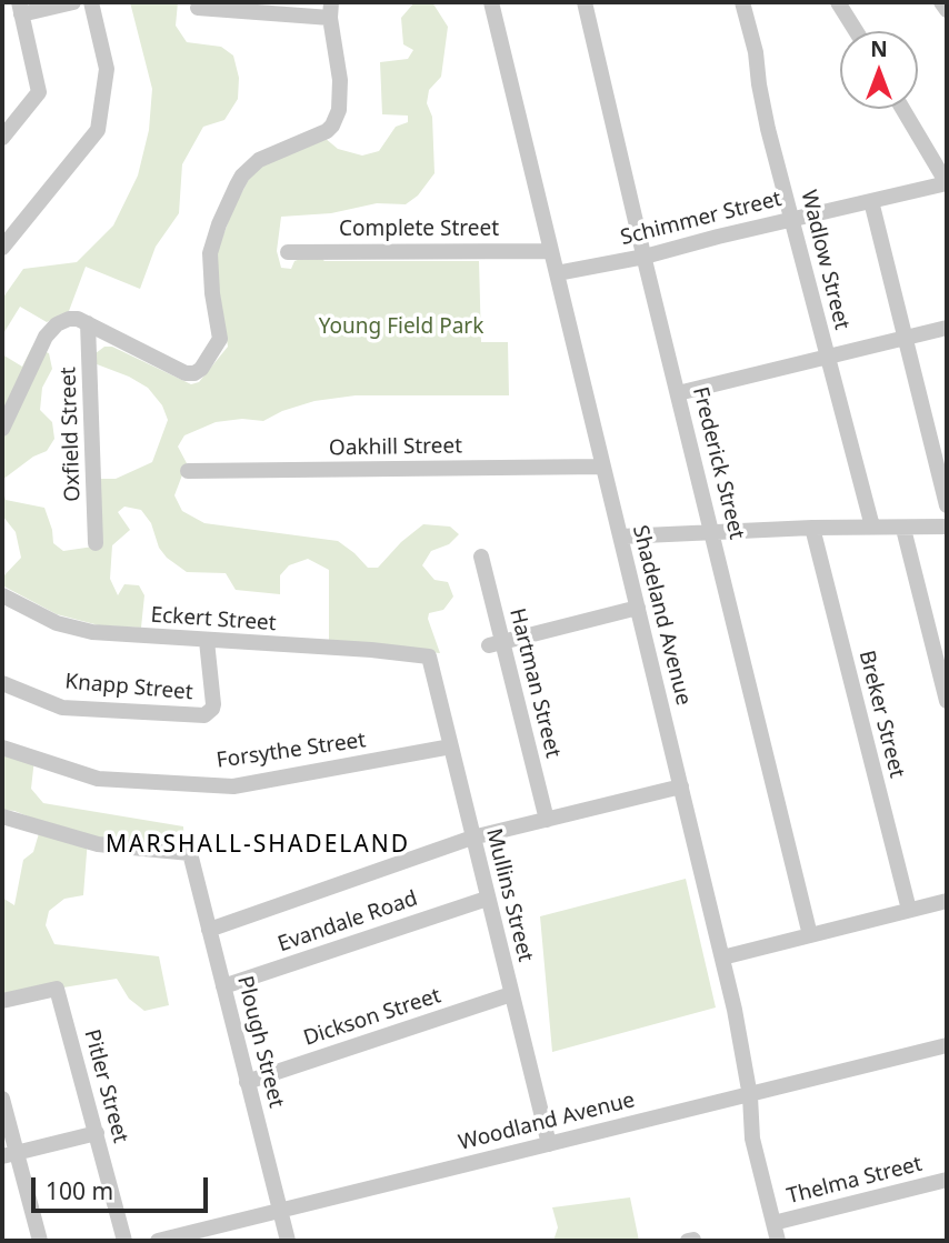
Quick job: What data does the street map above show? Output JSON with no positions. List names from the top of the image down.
{
  "streets": {
    "street": [
      "Schimmer Street",
      "Complete Street",
      "Wadlow Street",
      "Oxfield Street",
      "Oakhill Street",
      "Frederick Street",
      "Shadeland Avenue",
      "Eckert Street",
      "Hartman Street",
      "Knapp Street",
      "Breker Street",
      "Forsythe Street",
      "Mullins Street",
      "Evandale Road",
      "Dickson Street",
      "Plough Street",
      "Pitler Street",
      "Woodland Avenue",
      "Thelma Street"
    ]
  },
  "crossings": [
    ["Schimmer Street", "Wadlow Street"],
    ["Schimmer Street", "Frederick Street"],
    ["Schimmer Street", "Shadeland Avenue"],
    ["Complete Street", "Shadeland Avenue"],
    ["Oakhill Street", "Shadeland Avenue"],
    ["Shadeland Avenue", "Woodland Avenue"],
    ["Shadeland Avenue", "Thelma Street"],
    ["Eckert Street", "Knapp Street"],
    ["Eckert Street", "Mullins Street"],
    ["Forsythe Street", "Mullins Street"],
    ["Mullins Street", "Evandale Road"],
    ["Mullins Street", "Dickson Street"],
    ["Mullins Street", "Woodland Avenue"],
    ["Evandale Road", "Plough Street"],
    ["Dickson Street", "Plough Street"],
    ["Plough Street", "Woodland Avenue"]
  ],
  "districts": ["MARSHALL-SHADELAND"],
  "parks": ["Young Field Park"],
  "scale_bar": "100 m",
  "north": "top"
}
